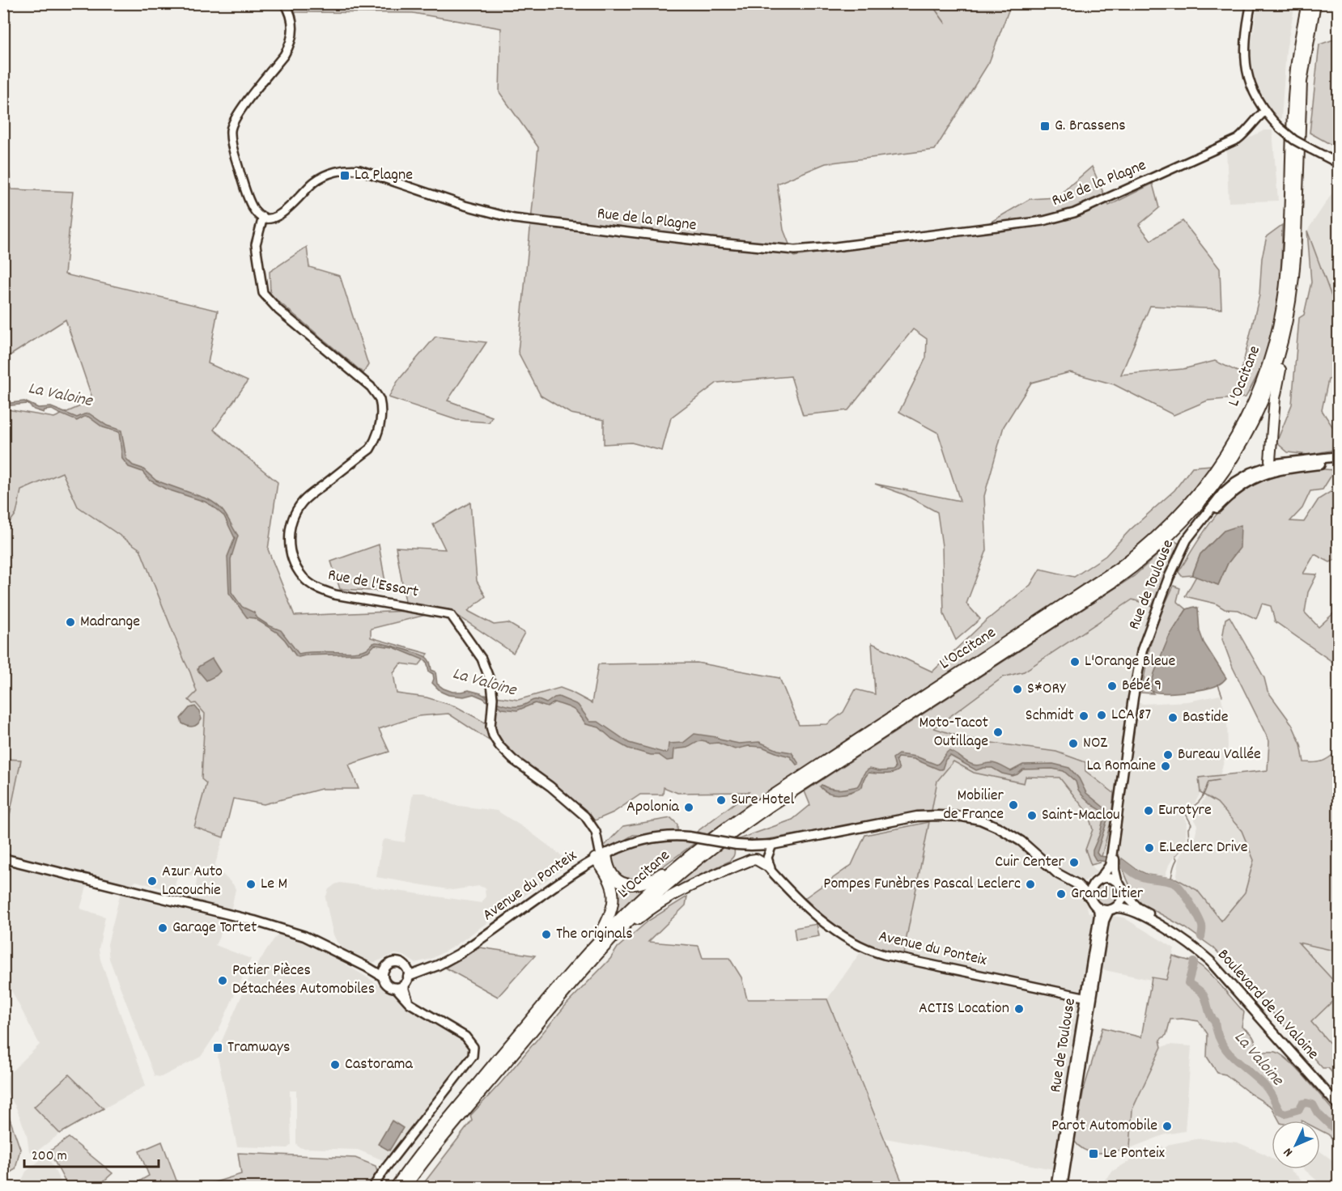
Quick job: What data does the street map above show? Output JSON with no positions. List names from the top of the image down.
{
  "streets": {
    "highway": ["L'Occitane"],
    "main road": ["Rue de Toulouse", "Avenue du Ponteix", "Boulevard de la Valoine"],
    "street": ["Rue de la Plagne", "Rue de l'Essart"]
  },
  "crossings": [
    ["Rue de la Plagne", "Rue de l'Essart"],
    ["Rue de l'Essart", "Avenue du Ponteix"],
    ["Rue de Toulouse", "Avenue du Ponteix"],
    ["Rue de Toulouse", "Boulevard de la Valoine"]
  ],
  "water": ["La Valoine"],
  "places": {
    "transit": [
      "G. Brassens",
      "La Plagne",
      "Tramways",
      "Le Ponteix"
    ],
    "other": [
      "Madrange",
      "L'Orange Bleue",
      "Bébé 9",
      "S*ORY",
      "LCA 87",
      "Schmidt",
      "Bastide",
      "Moto-Tacot Outillage",
      "NOZ",
      "Bureau Vallée",
      "La Romaine",
      "Sure Hotel",
      "Mobilier de France",
      "Apolonia",
      "Eurotyre",
      "Saint-Maclou",
      "E.Leclerc Drive",
      "Cuir Center",
      "Azur Auto Lacouchie",
      "Le M",
      "Pompes Funèbres Pascal Leclerc",
      "Grand Litier",
      "Garage Tortet",
      "The originals",
      "Patier Pièces Détachées Automobiles",
      "ACTIS Location",
      "Castorama",
      "Parot Automobile"
    ]
  },
  "scale_bar": "200 m",
  "north": "bottom left"
}
